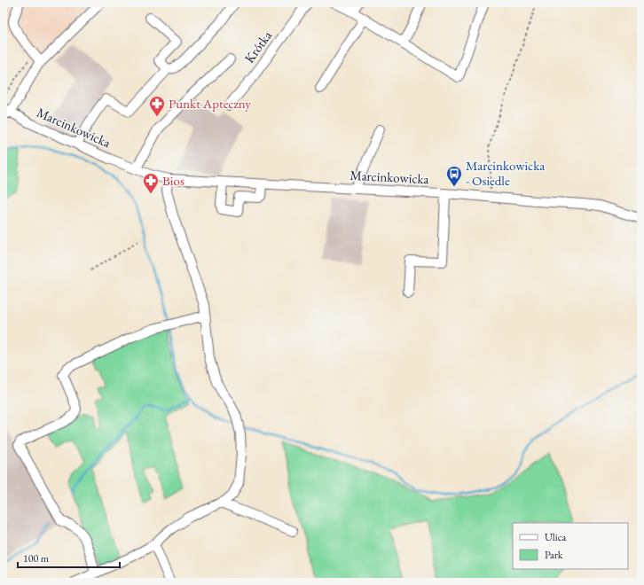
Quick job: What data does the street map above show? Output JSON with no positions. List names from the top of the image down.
{
  "streets": {
    "street": ["Krótka", "Marcinkowicka"]
  },
  "places": {
    "pharmacy": ["Punkt Apteczny", "Bios"],
    "bus stop": ["Marcinkowicka - Osiedle"]
  },
  "legend": ["Ulica", "Park"],
  "scale_bar": "100 m"
}
